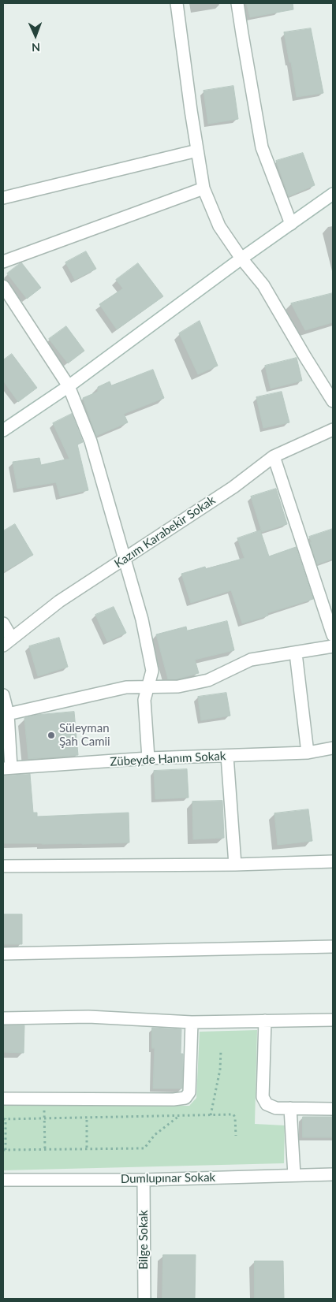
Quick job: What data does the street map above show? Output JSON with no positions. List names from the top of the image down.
{
  "streets": {
    "street": [
      "Kazım Karabekir Sokak",
      "Zübeyde Hanım Sokak",
      "Dumlupınar Sokak",
      "Bilge Sokak"
    ]
  },
  "crossings": [
    ["Dumlupınar Sokak", "Bilge Sokak"]
  ],
  "places": ["Süleyman Şah Camii"],
  "north": "bottom"
}
